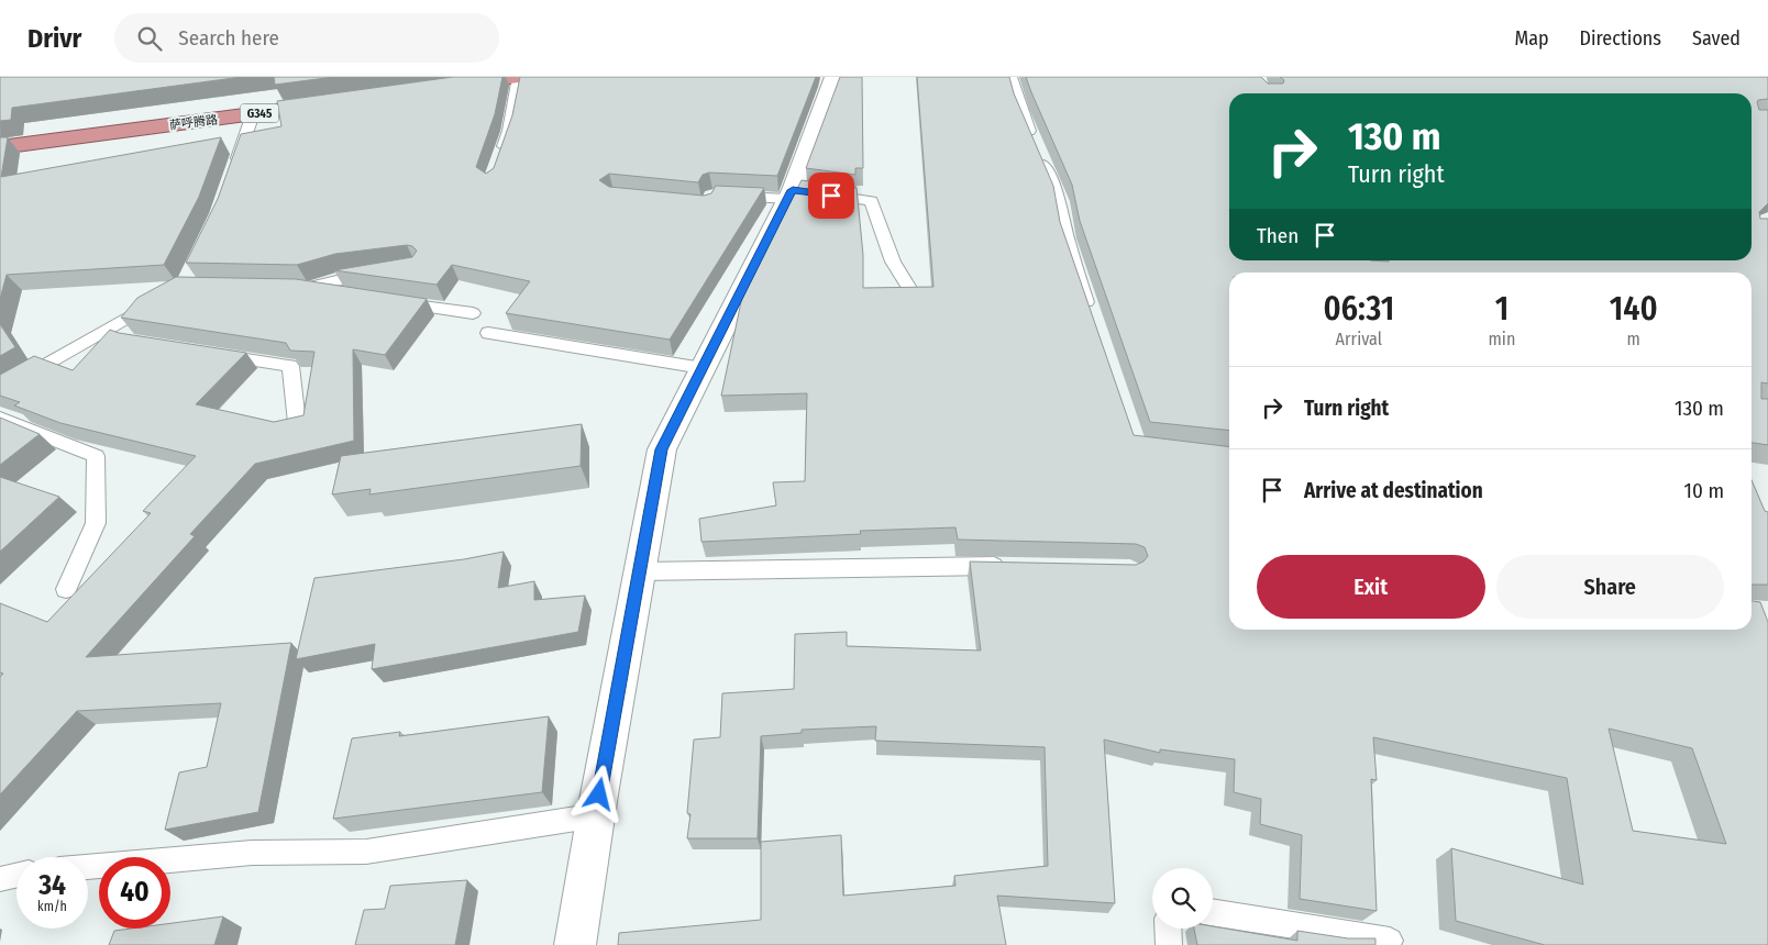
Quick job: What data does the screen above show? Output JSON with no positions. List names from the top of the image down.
{
  "streets": {
    "highway": ["G345", "萨呼腾路"]
  },
  "page": {
    "header": "Drivr",
    "search": "Search here",
    "nav": ["Map", "Directions", "Saved"],
    "turn": ["130 m", "Turn right"],
    "then": "Then",
    "eta": [
      "06:31",
      "Arrival",
      "1",
      "min",
      "140",
      "m"
    ],
    "list": [
      {
        "name": "Turn right",
        "value": "130 m"
      },
      {
        "name": "Arrive at destination",
        "value": "10 m"
      }
    ],
    "buttons": ["Exit", "Share"],
    "speed": "34 km/h",
    "limit": "40"
  }
}
